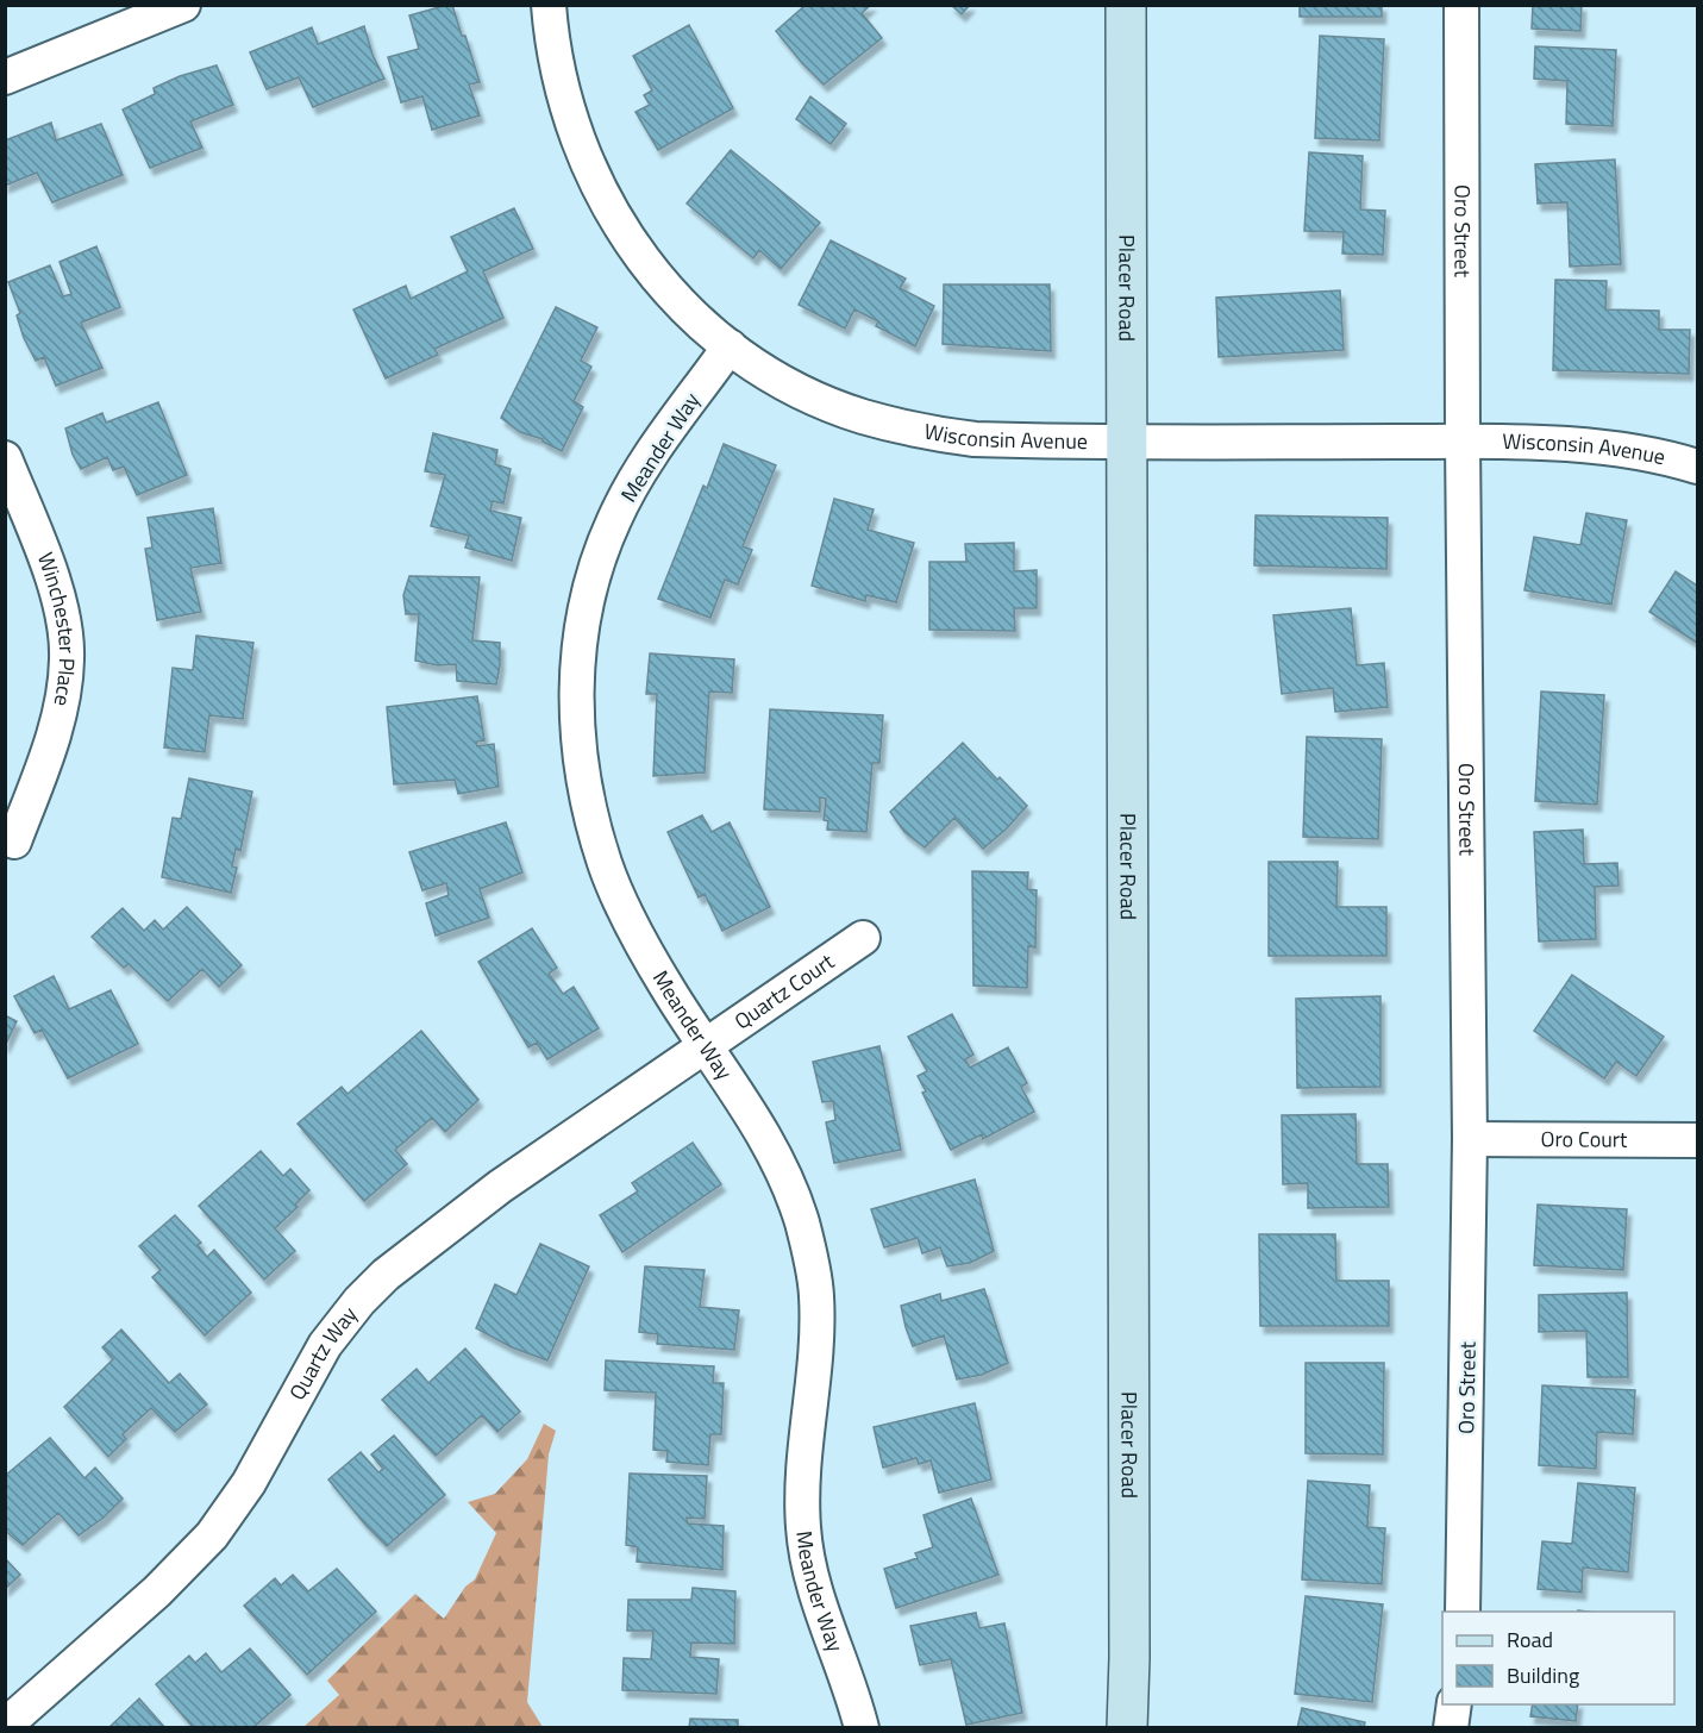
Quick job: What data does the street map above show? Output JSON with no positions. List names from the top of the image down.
{
  "streets": {
    "main road": ["Placer Road"],
    "street": [
      "Oro Street",
      "Wisconsin Avenue",
      "Meander Way",
      "Winchester Place",
      "Quartz Court",
      "Oro Court",
      "Quartz Way"
    ]
  },
  "crossings": [
    ["Oro Street", "Wisconsin Avenue"],
    ["Oro Street", "Oro Court"],
    ["Placer Road", "Wisconsin Avenue"],
    ["Wisconsin Avenue", "Meander Way"],
    ["Meander Way", "Quartz Court"],
    ["Meander Way", "Quartz Way"],
    ["Quartz Court", "Quartz Way"]
  ],
  "legend": ["Road", "Building"]
}
